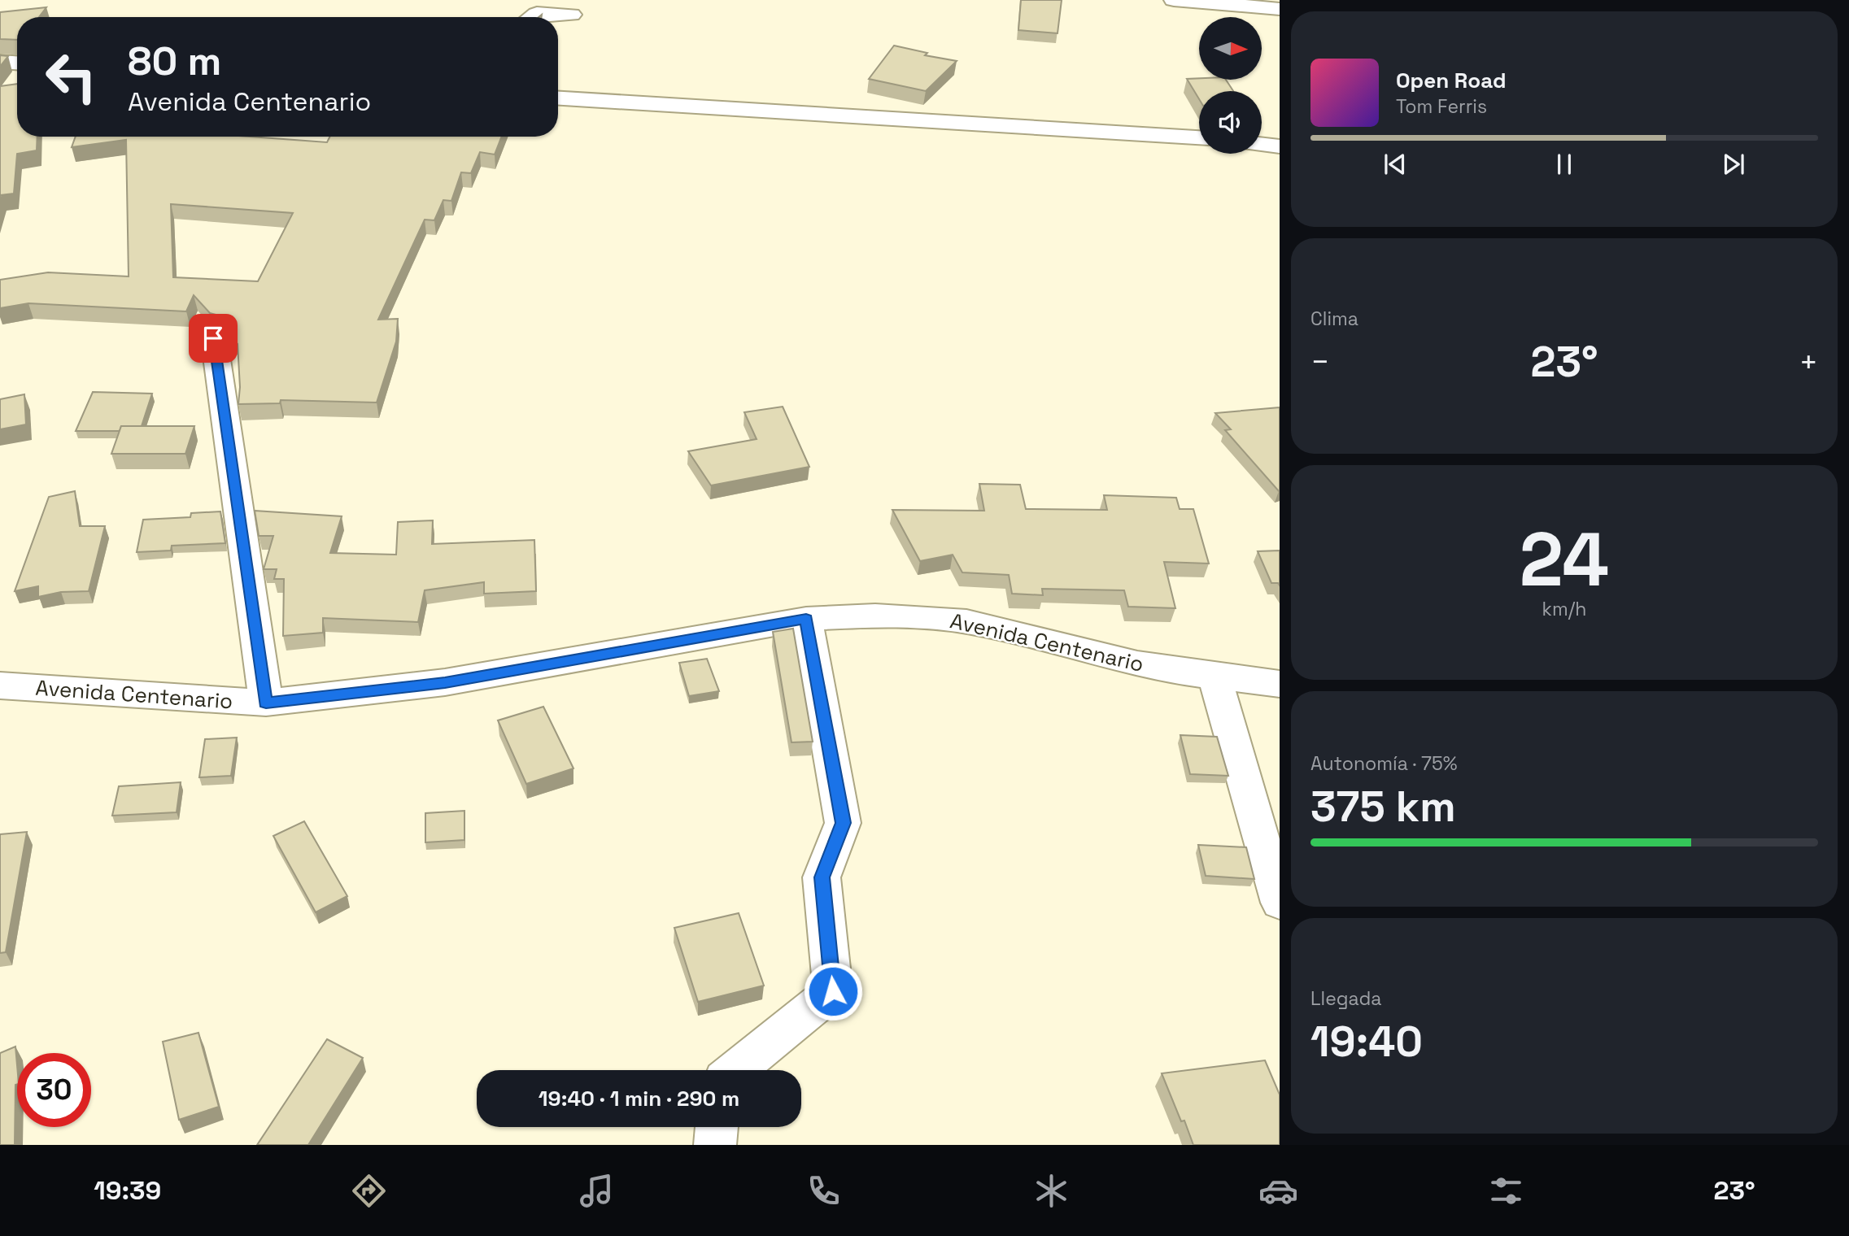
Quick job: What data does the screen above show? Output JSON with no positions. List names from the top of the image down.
{
  "streets": {
    "street": ["Avenida Centenario"]
  },
  "north": "right",
  "page": {
    "turn": ["80 m", "Avenida Centenario"],
    "song": ["Open Road", "Tom Ferris"],
    "tile": [
      "Clima",
      ["24", "km/h"],
      ["Autonomía · 75%", "375 km"],
      ["Llegada", "19:40"]
    ],
    "heat": ["−", "23°", "+"],
    "limit": "30",
    "trip": "19:40 · 1 min · 290 m",
    "tabs": ["19:39", "23°"]
  }
}
